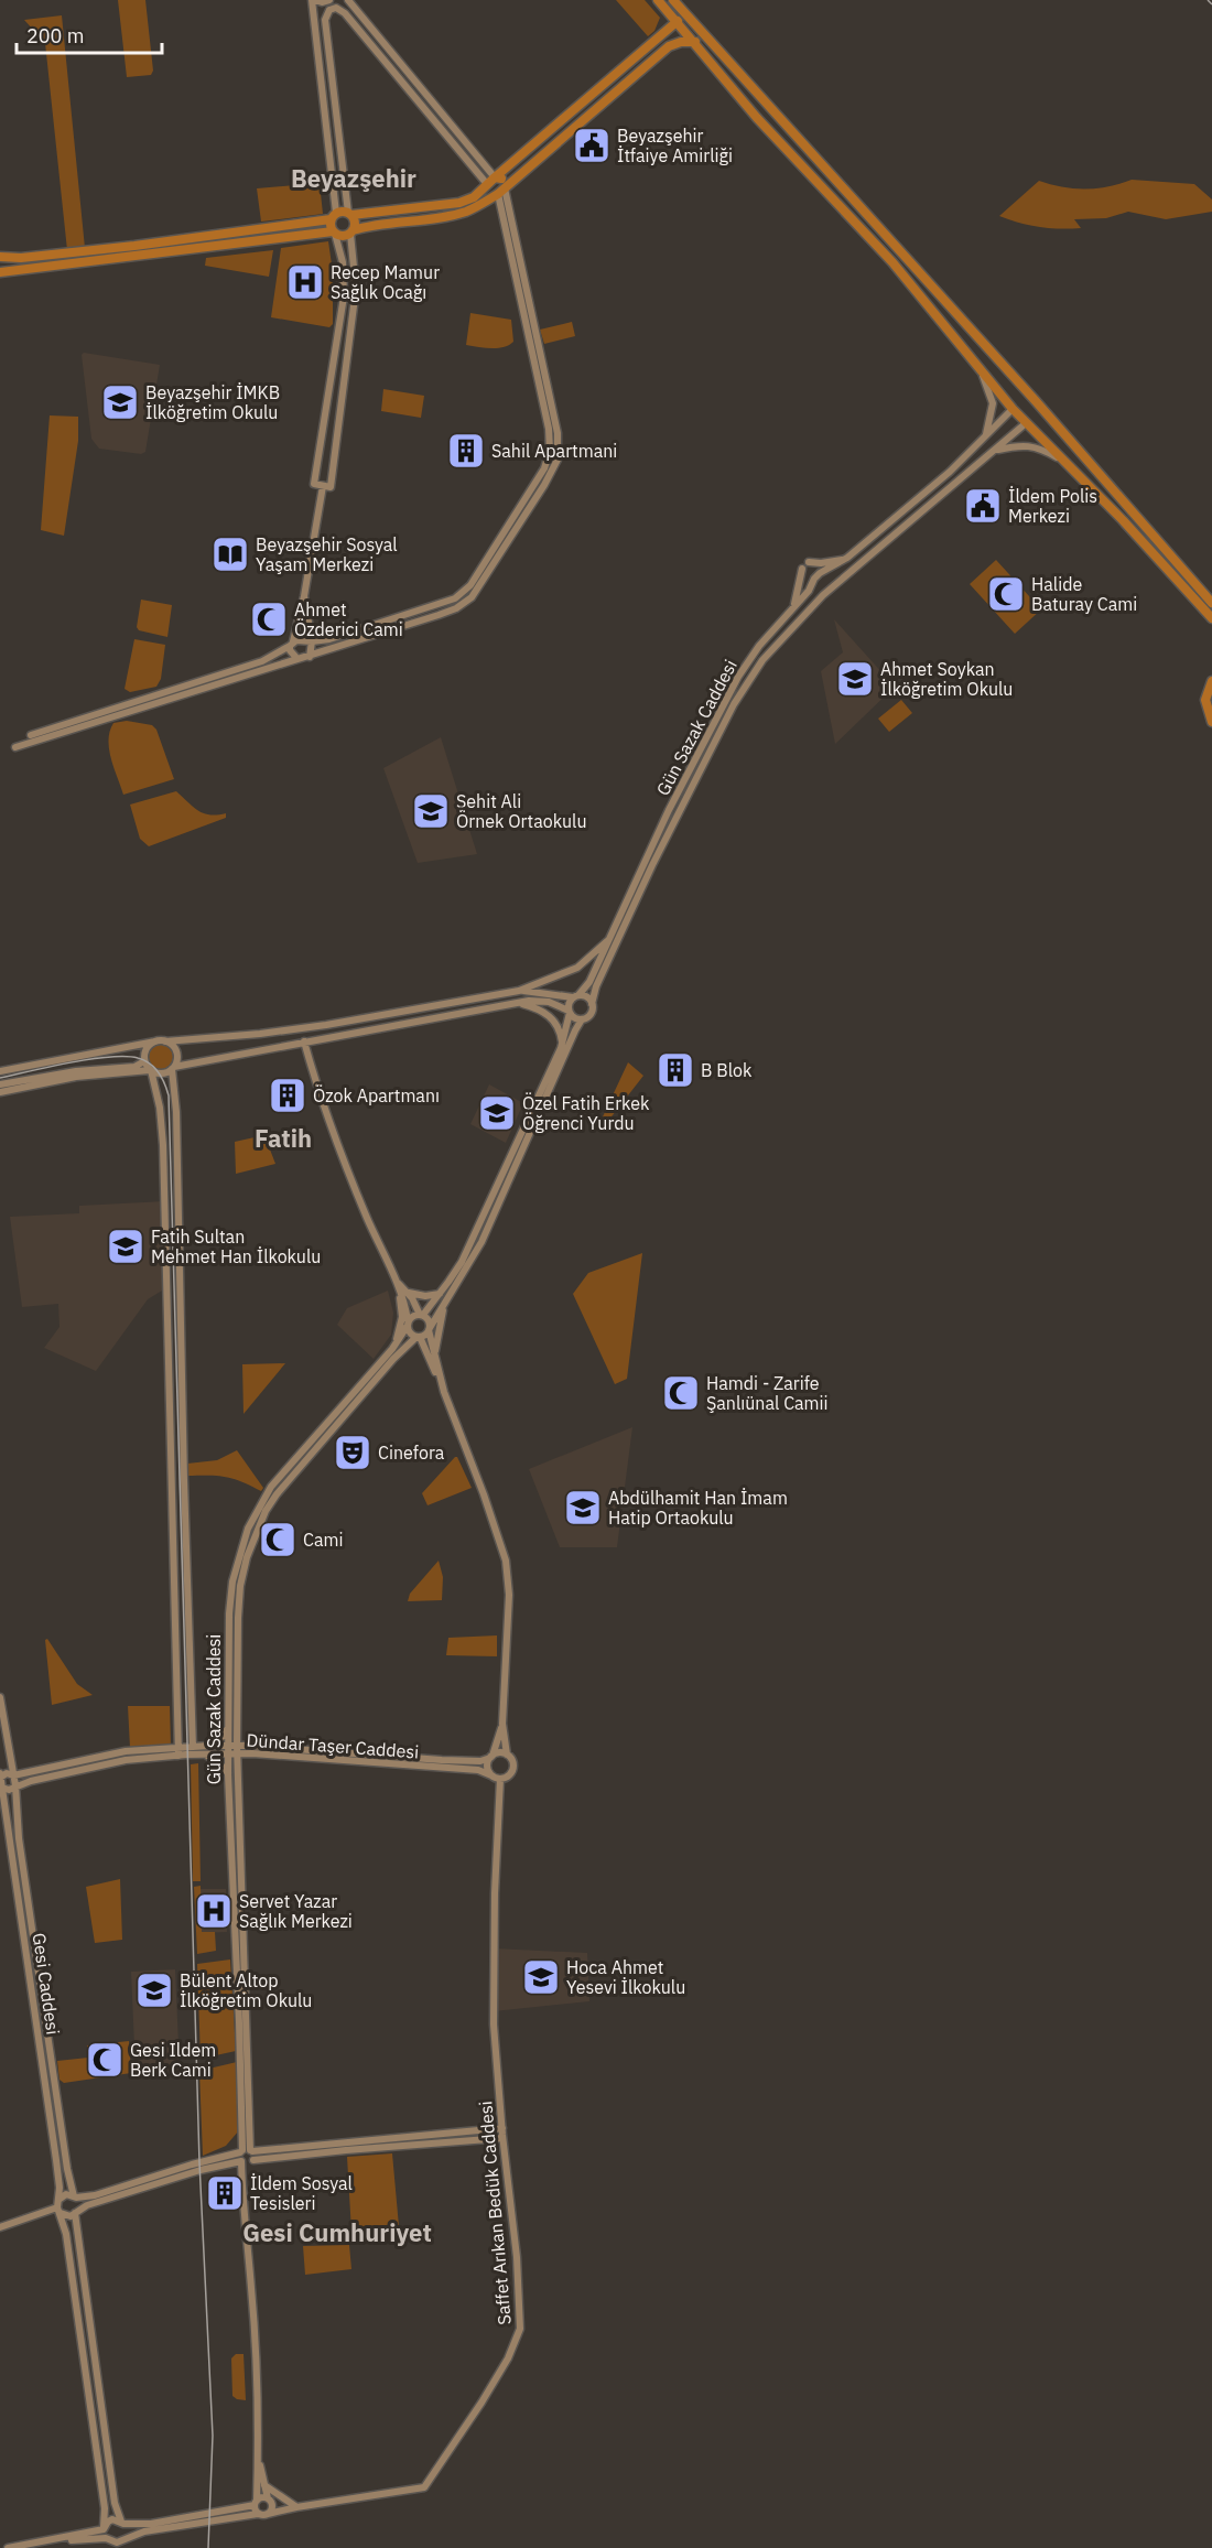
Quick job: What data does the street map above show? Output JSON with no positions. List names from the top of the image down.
{
  "streets": {
    "street": [
      "Gün Sazak Caddesi",
      "Dündar Taşer Caddesi",
      "Gesi Caddesi",
      "Saffet Arıkan Bedük Caddesi"
    ]
  },
  "crossings": [
    ["Gün Sazak Caddesi", "Dündar Taşer Caddesi"],
    ["Dündar Taşer Caddesi", "Gesi Caddesi"],
    ["Dündar Taşer Caddesi", "Saffet Arıkan Bedük Caddesi"]
  ],
  "districts": ["Beyazşehir", "Fatih", "Gesi Cumhuriyet"],
  "places": {
    "public building": ["Beyazşehir İtfaiye Amirliği", "İldem Polis Merkezi"],
    "hospital": ["Recep Mamur Sağlık Ocağı", "Servet Yazar Sağlık Merkezi"],
    "school or university": [
      "Beyazşehir İMKB İlköğretim Okulu",
      "Ahmet Soykan İlköğretim Okulu",
      "Şehit Ali Örnek Ortaokulu",
      "Özel Fatih Erkek Öğrenci Yurdu",
      "Fatih Sultan Mehmet Han İlkokulu",
      "Abdülhamit Han İmam Hatip Ortaokulu",
      "Hoca Ahmet Yesevi İlkokulu",
      "Bülent Altop İlköğretim Okulu"
    ],
    "building": [
      "Sahil Apartmani",
      "B Blok",
      "Özok Apartmanı",
      "İldem Sosyal Tesisleri"
    ],
    "library": ["Beyazşehir Sosyal Yaşam Merkezi"],
    "mosque": [
      "Halide Baturay Cami",
      "Ahmet Özderici Cami",
      "Hamdi - Zarife Şanlıünal Camii",
      "Cami",
      "Gesi Ildem Berk Cami"
    ],
    "theatre": ["Cinefora"]
  },
  "scale_bar": "200 m"
}
